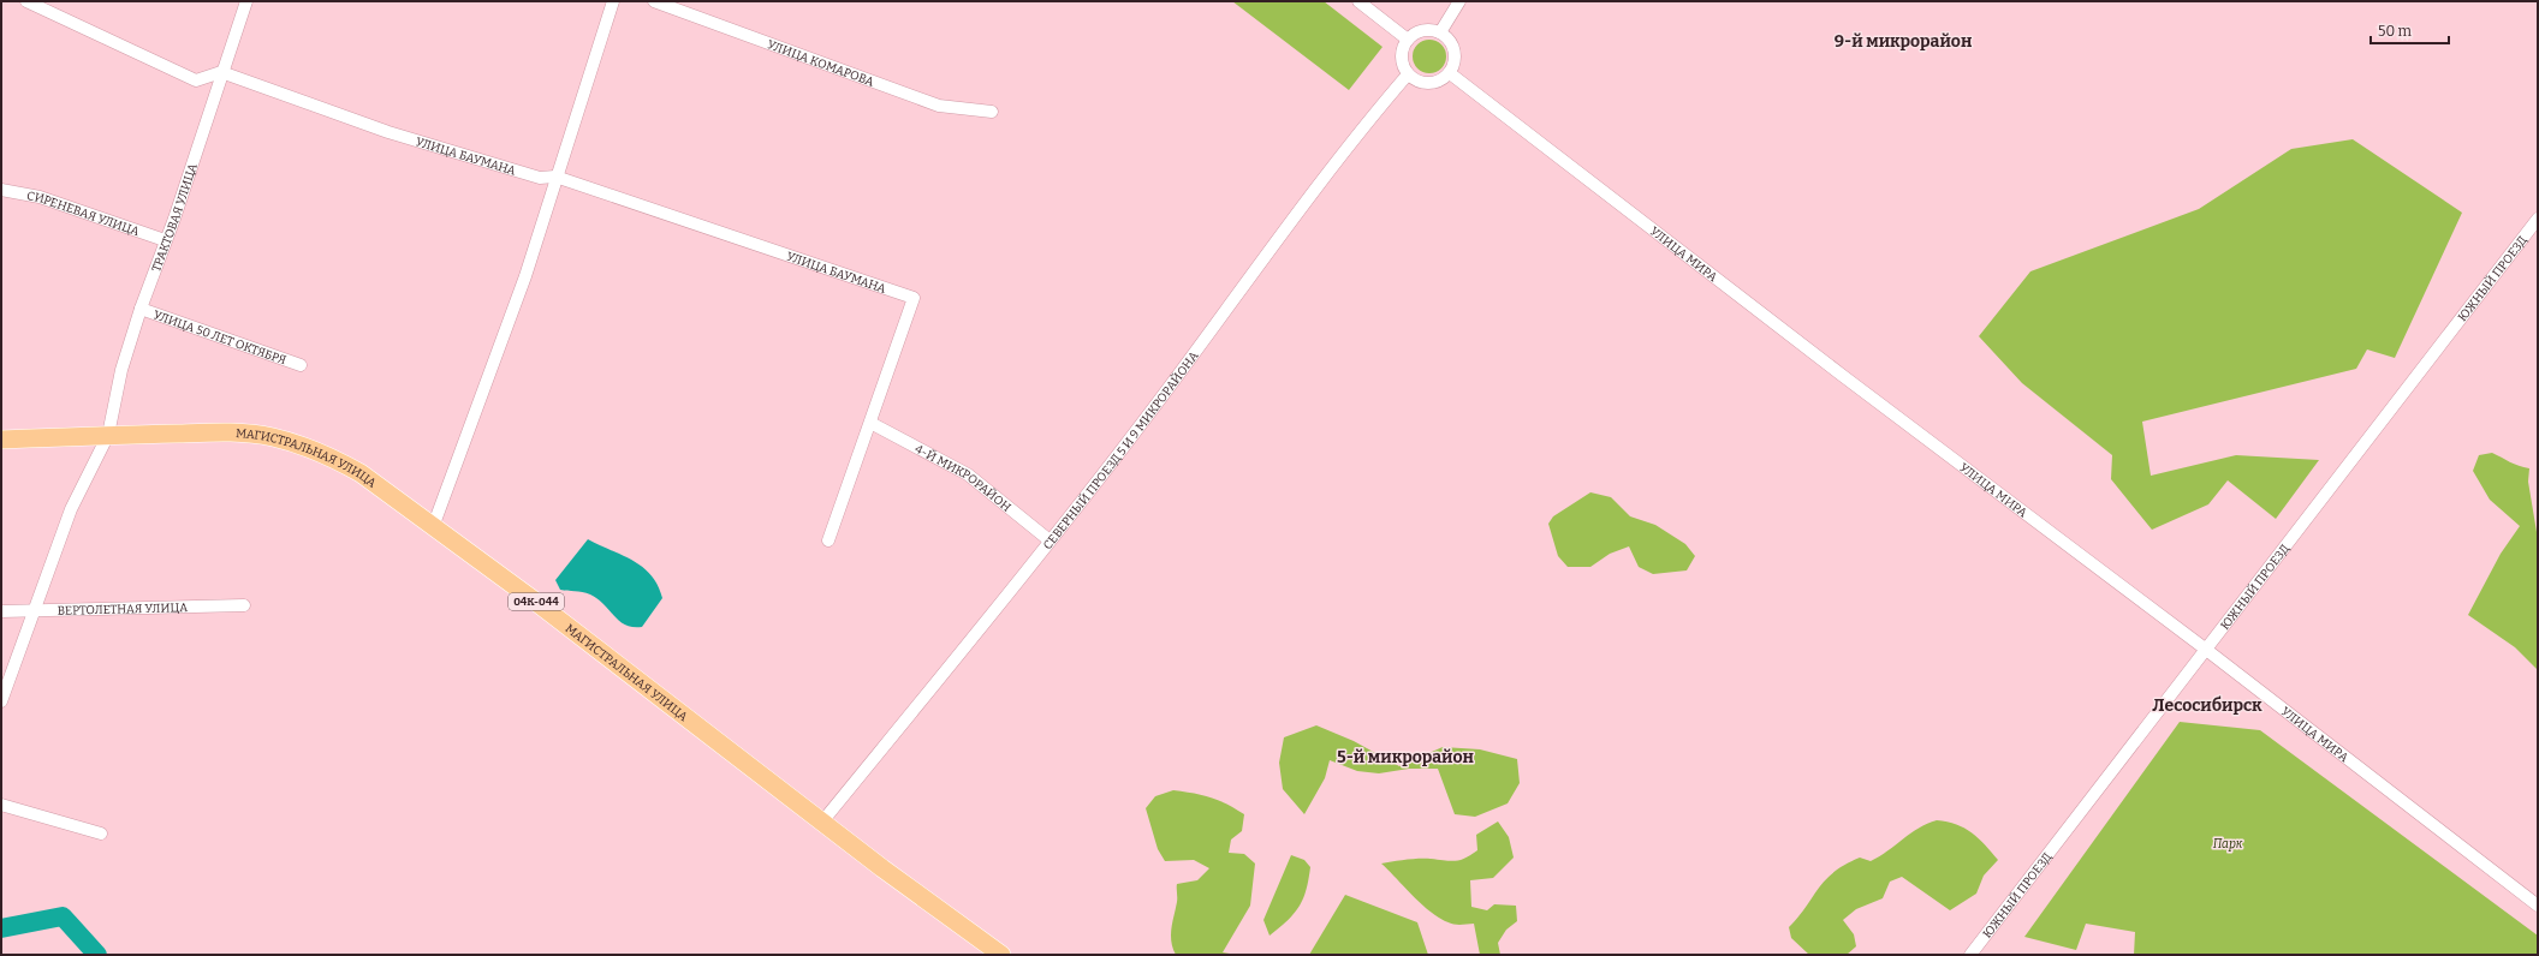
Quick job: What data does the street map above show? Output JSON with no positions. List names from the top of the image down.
{
  "streets": {
    "main road": ["МАГИСТРАЛЬНАЯ УЛИЦА", "04К-044"],
    "street": [
      "УЛИЦА КОМАРОВА",
      "УЛИЦА БАУМАНА",
      "СИРЕНЕВАЯ УЛИЦА",
      "ТРАКТОВАЯ УЛИЦА",
      "УЛИЦА МИРА",
      "ЮЖНЫЙ ПРОЕЗД",
      "УЛИЦА 50 ЛЕТ ОКТЯБРЯ",
      "СЕВЕРНЫЙ ПРОЕЗД 5 И 9 МИКРОРАЙОНА",
      "4-Й МИКРОРАЙОН",
      "ВЕРТОЛЕТНАЯ УЛИЦА"
    ]
  },
  "crossings": [
    ["УЛИЦА БАУМАНА", "ТРАКТОВАЯ УЛИЦА"],
    ["УЛИЦА БАУМАНА", "4-Й МИКРОРАЙОН"],
    ["СИРЕНЕВАЯ УЛИЦА", "ТРАКТОВАЯ УЛИЦА"],
    ["ТРАКТОВАЯ УЛИЦА", "УЛИЦА 50 ЛЕТ ОКТЯБРЯ"],
    ["ТРАКТОВАЯ УЛИЦА", "МАГИСТРАЛЬНАЯ УЛИЦА"],
    ["ТРАКТОВАЯ УЛИЦА", "ВЕРТОЛЕТНАЯ УЛИЦА"],
    ["УЛИЦА МИРА", "ЮЖНЫЙ ПРОЕЗД"],
    ["УЛИЦА МИРА", "СЕВЕРНЫЙ ПРОЕЗД 5 И 9 МИКРОРАЙОНА"],
    ["СЕВЕРНЫЙ ПРОЕЗД 5 И 9 МИКРОРАЙОНА", "МАГИСТРАЛЬНАЯ УЛИЦА"],
    ["СЕВЕРНЫЙ ПРОЕЗД 5 И 9 МИКРОРАЙОНА", "4-Й МИКРОРАЙОН"]
  ],
  "districts": ["9-й микрорайон", "Лесосибирск", "5-й микрорайон"],
  "parks": ["Парк"],
  "scale_bar": "50 m"
}
